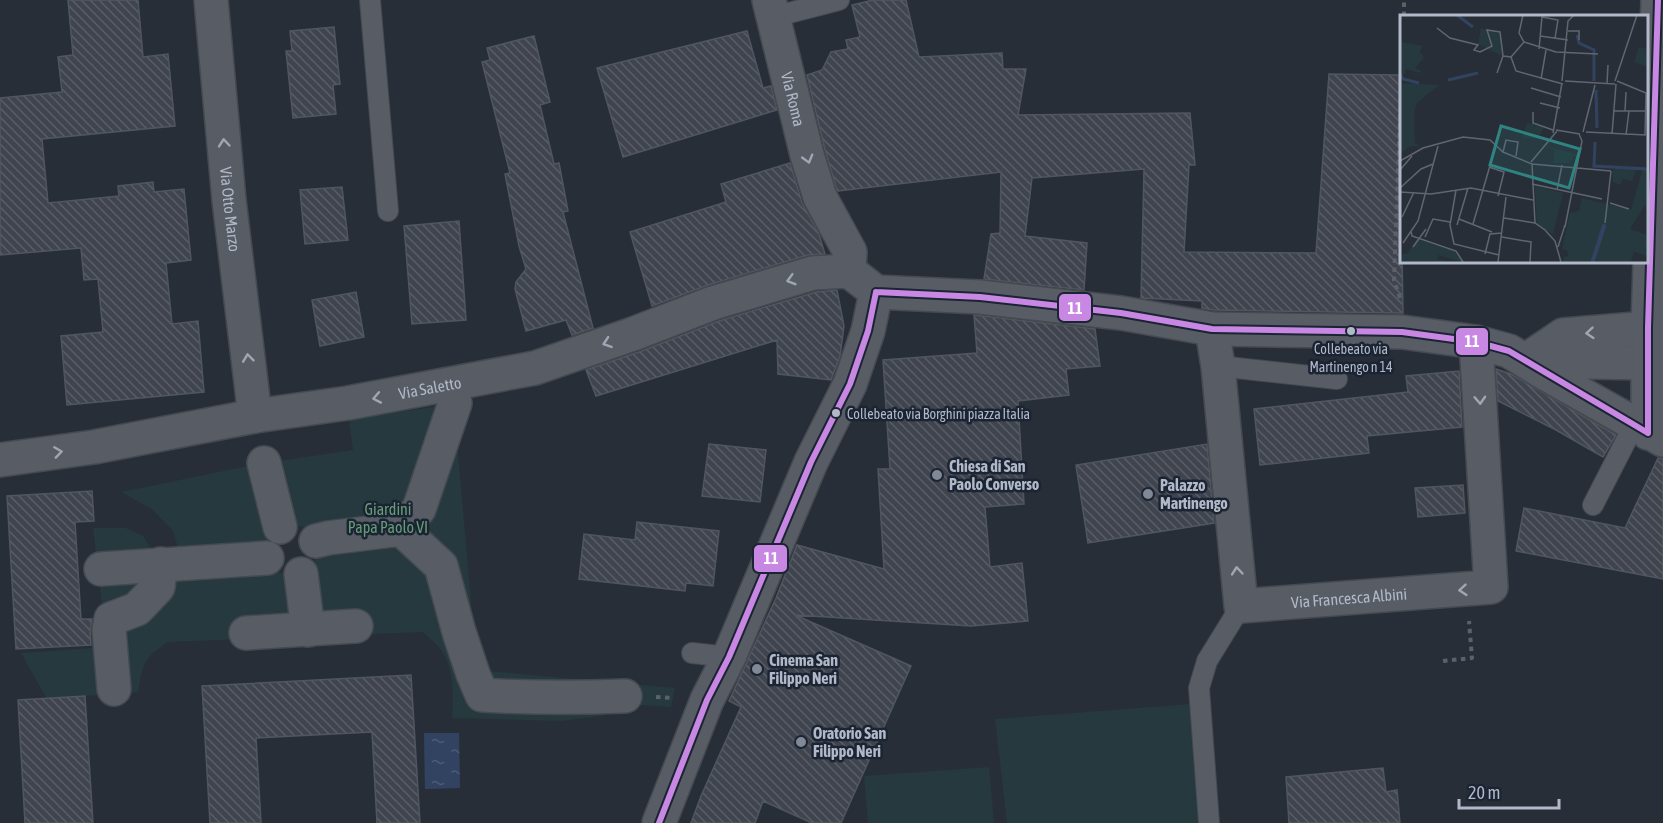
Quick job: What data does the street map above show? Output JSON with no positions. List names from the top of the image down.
{
  "streets": {
    "street": [
      "Via Roma",
      "Via Otto Marzo",
      "Via Saletto",
      "Via Francesca Albini"
    ]
  },
  "crossings": [
    ["Via Roma", "Via Saletto"],
    ["Via Otto Marzo", "Via Saletto"]
  ],
  "one_way": ["Via Roma", "Via Otto Marzo"],
  "parks": ["Giardini Papa Paolo VI"],
  "places": [
    "Collebeato via Martinengo n 14",
    "Collebeato via Borghini piazza Italia",
    "Chiesa di San Paolo Converso",
    "Palazzo Martinengo",
    "Cinema San Filippo Neri",
    "Oratorio San Filippo Neri"
  ],
  "lines": ["transit line 11"],
  "scale_bar": "20 m"
}
